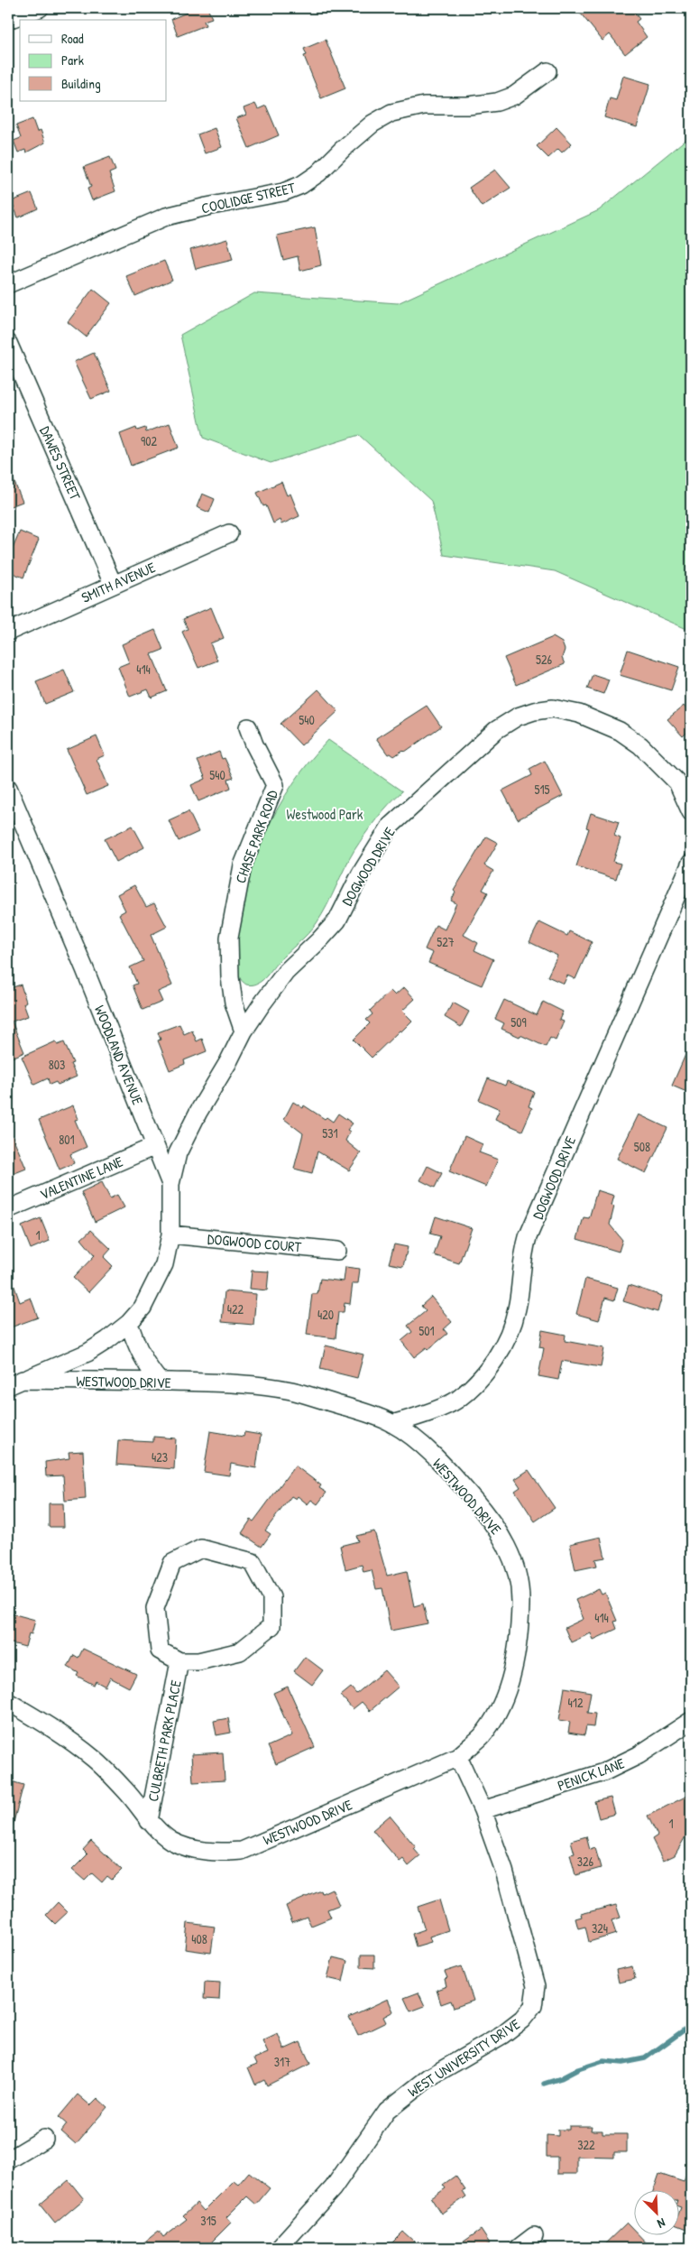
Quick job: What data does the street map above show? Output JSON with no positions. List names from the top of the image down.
{
  "streets": {
    "street": [
      "COOLIDGE STREET",
      "DAWES STREET",
      "SMITH AVENUE",
      "CHASE PARK ROAD",
      "DOGWOOD DRIVE",
      "WOODLAND AVENUE",
      "VALENTINE LANE",
      "DOGWOOD COURT",
      "WESTWOOD DRIVE",
      "CULBRETH PARK PLACE",
      "PENICK LANE",
      "WEST UNIVERSITY DRIVE"
    ]
  },
  "crossings": [
    ["DAWES STREET", "SMITH AVENUE"],
    ["CHASE PARK ROAD", "DOGWOOD DRIVE"],
    ["DOGWOOD DRIVE", "WOODLAND AVENUE"],
    ["DOGWOOD DRIVE", "WESTWOOD DRIVE"],
    ["WOODLAND AVENUE", "VALENTINE LANE"],
    ["WOODLAND AVENUE", "DOGWOOD COURT"],
    ["WOODLAND AVENUE", "WESTWOOD DRIVE"],
    ["WESTWOOD DRIVE", "CULBRETH PARK PLACE"],
    ["WESTWOOD DRIVE", "WEST UNIVERSITY DRIVE"],
    ["PENICK LANE", "WEST UNIVERSITY DRIVE"]
  ],
  "parks": ["Westwood Park"],
  "house_numbers": [
    "902",
    "526",
    "414",
    "540",
    "540",
    "515",
    "527",
    "509",
    "803",
    "531",
    "801",
    "508",
    "1",
    "422",
    "420",
    "501",
    "423",
    "414",
    "412",
    "1",
    "326",
    "324",
    "408",
    "317",
    "322",
    "315"
  ],
  "legend": ["Road", "Park", "Building"],
  "north": "bottom right"
}
